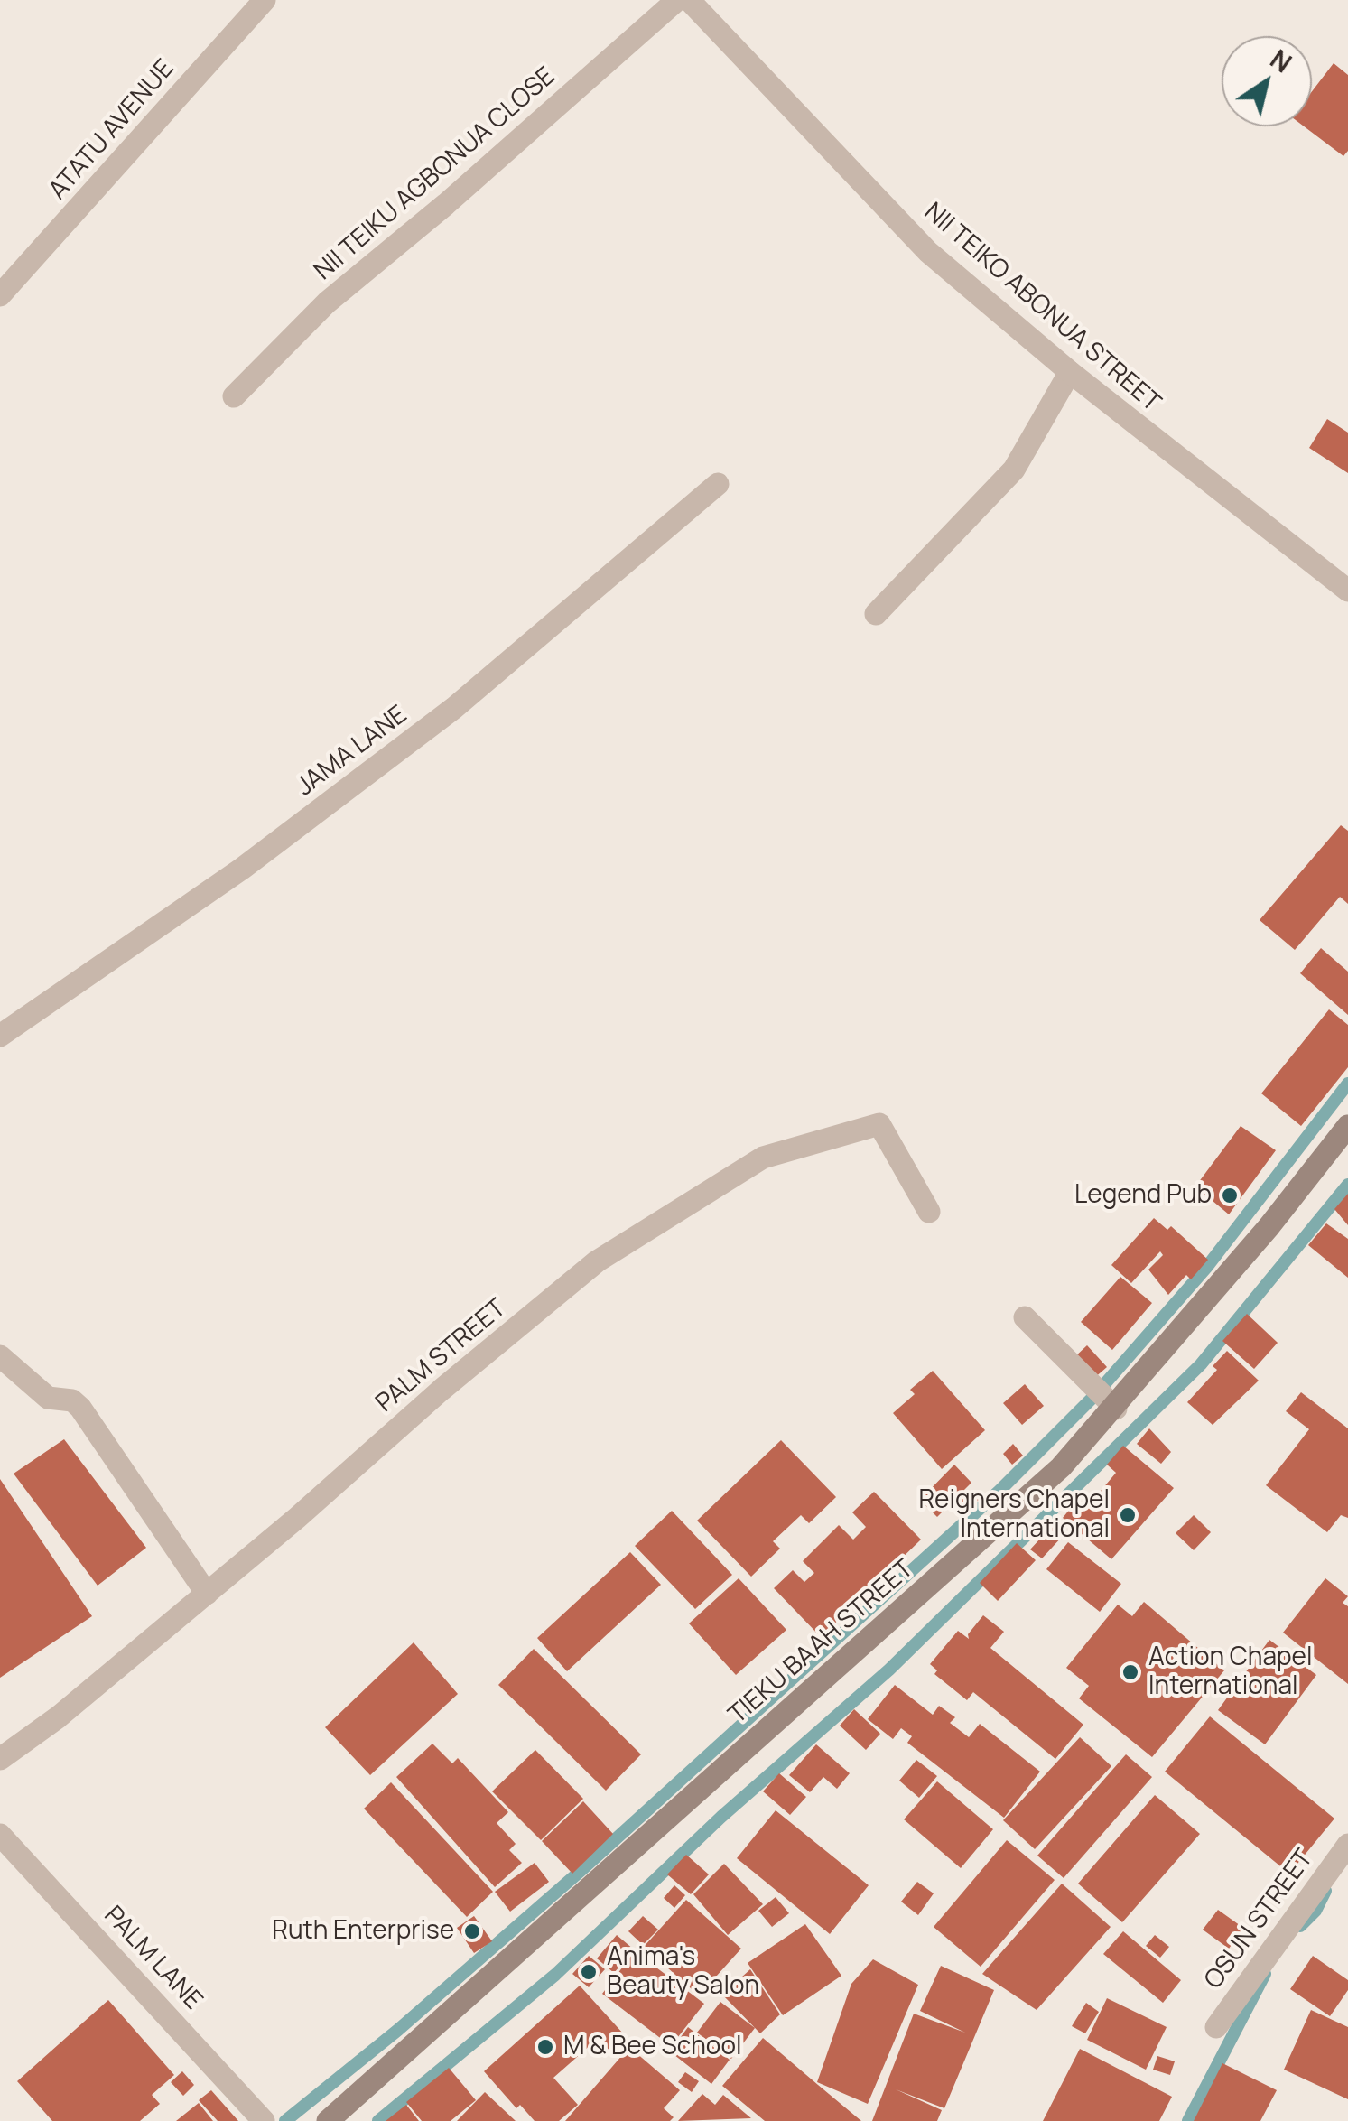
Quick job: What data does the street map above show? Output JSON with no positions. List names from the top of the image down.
{
  "streets": {
    "street": [
      "ATATU AVENUE",
      "NII TEIKU AGBONUA CLOSE",
      "NII TEIKO ABONUA STREET",
      "JAMA LANE",
      "PALM STREET",
      "TIEKU BAAH STREET",
      "OSUN STREET",
      "PALM LANE"
    ]
  },
  "places": [
    "Legend Pub",
    "Reigners Chapel International",
    "Action Chapel International",
    "Ruth Enterprise",
    "Anima's Beauty Salon",
    "M & Bee School"
  ],
  "north": "top right"
}
